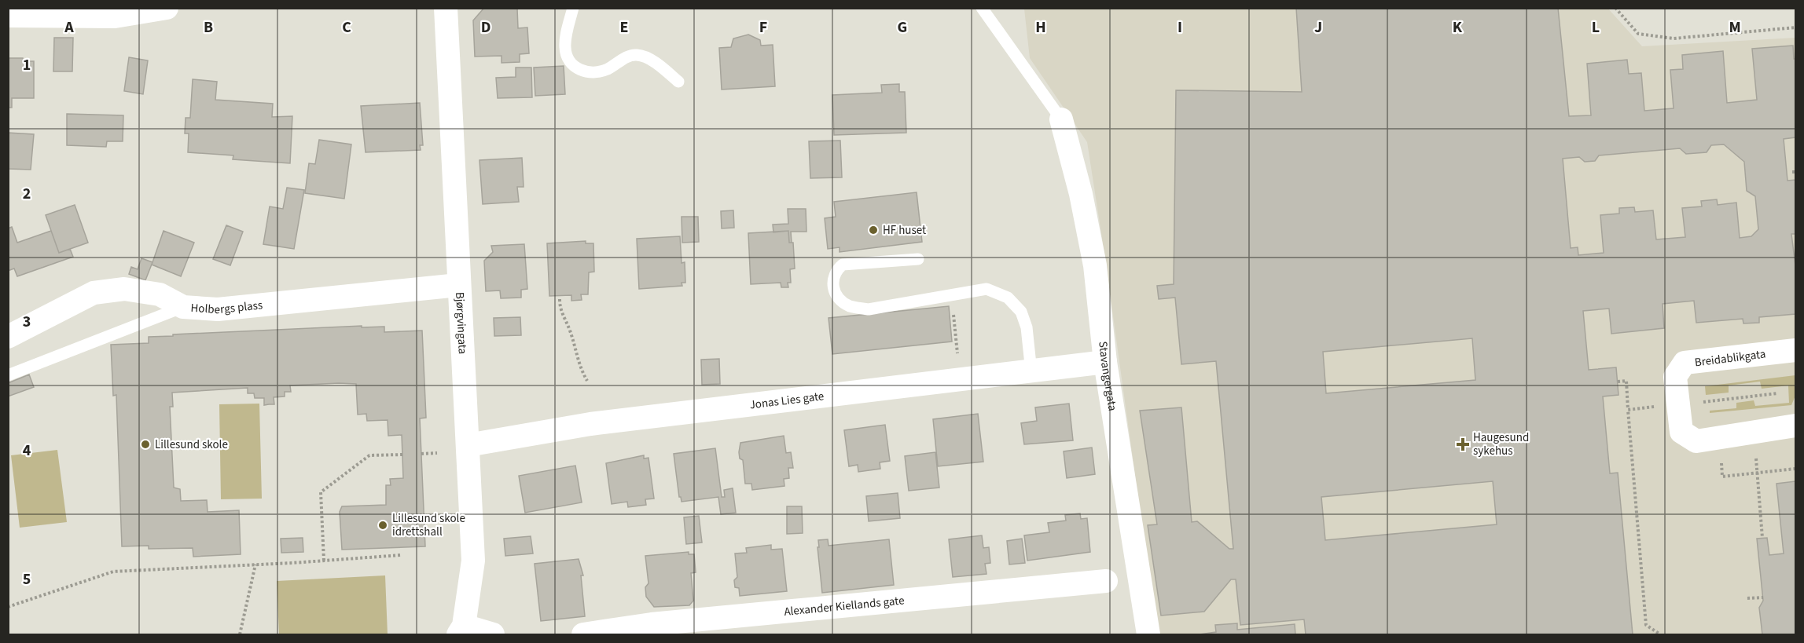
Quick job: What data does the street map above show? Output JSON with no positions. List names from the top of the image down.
{
  "streets": {
    "street": [
      "Holbergs plass",
      "Bjørgvingata",
      "Breidablikgata",
      "Stavangergata",
      "Jonas Lies gate",
      "Alexander Kiellands gate"
    ]
  },
  "crossings": [
    ["Holbergs plass", "Bjørgvingata"],
    ["Bjørgvingata", "Jonas Lies gate"],
    ["Stavangergata", "Jonas Lies gate"]
  ],
  "places": {
    "other": ["HF huset", "Lillesund skole", "Lillesund skole idrettshall"],
    "health": ["Haugesund sykehus"]
  },
  "grid": {
    "columns": [
      "A",
      "B",
      "C",
      "D",
      "E",
      "F",
      "G",
      "H",
      "I",
      "J",
      "K",
      "L",
      "M"
    ],
    "rows": [
      "1",
      "2",
      "3",
      "4",
      "5"
    ]
  }
}
